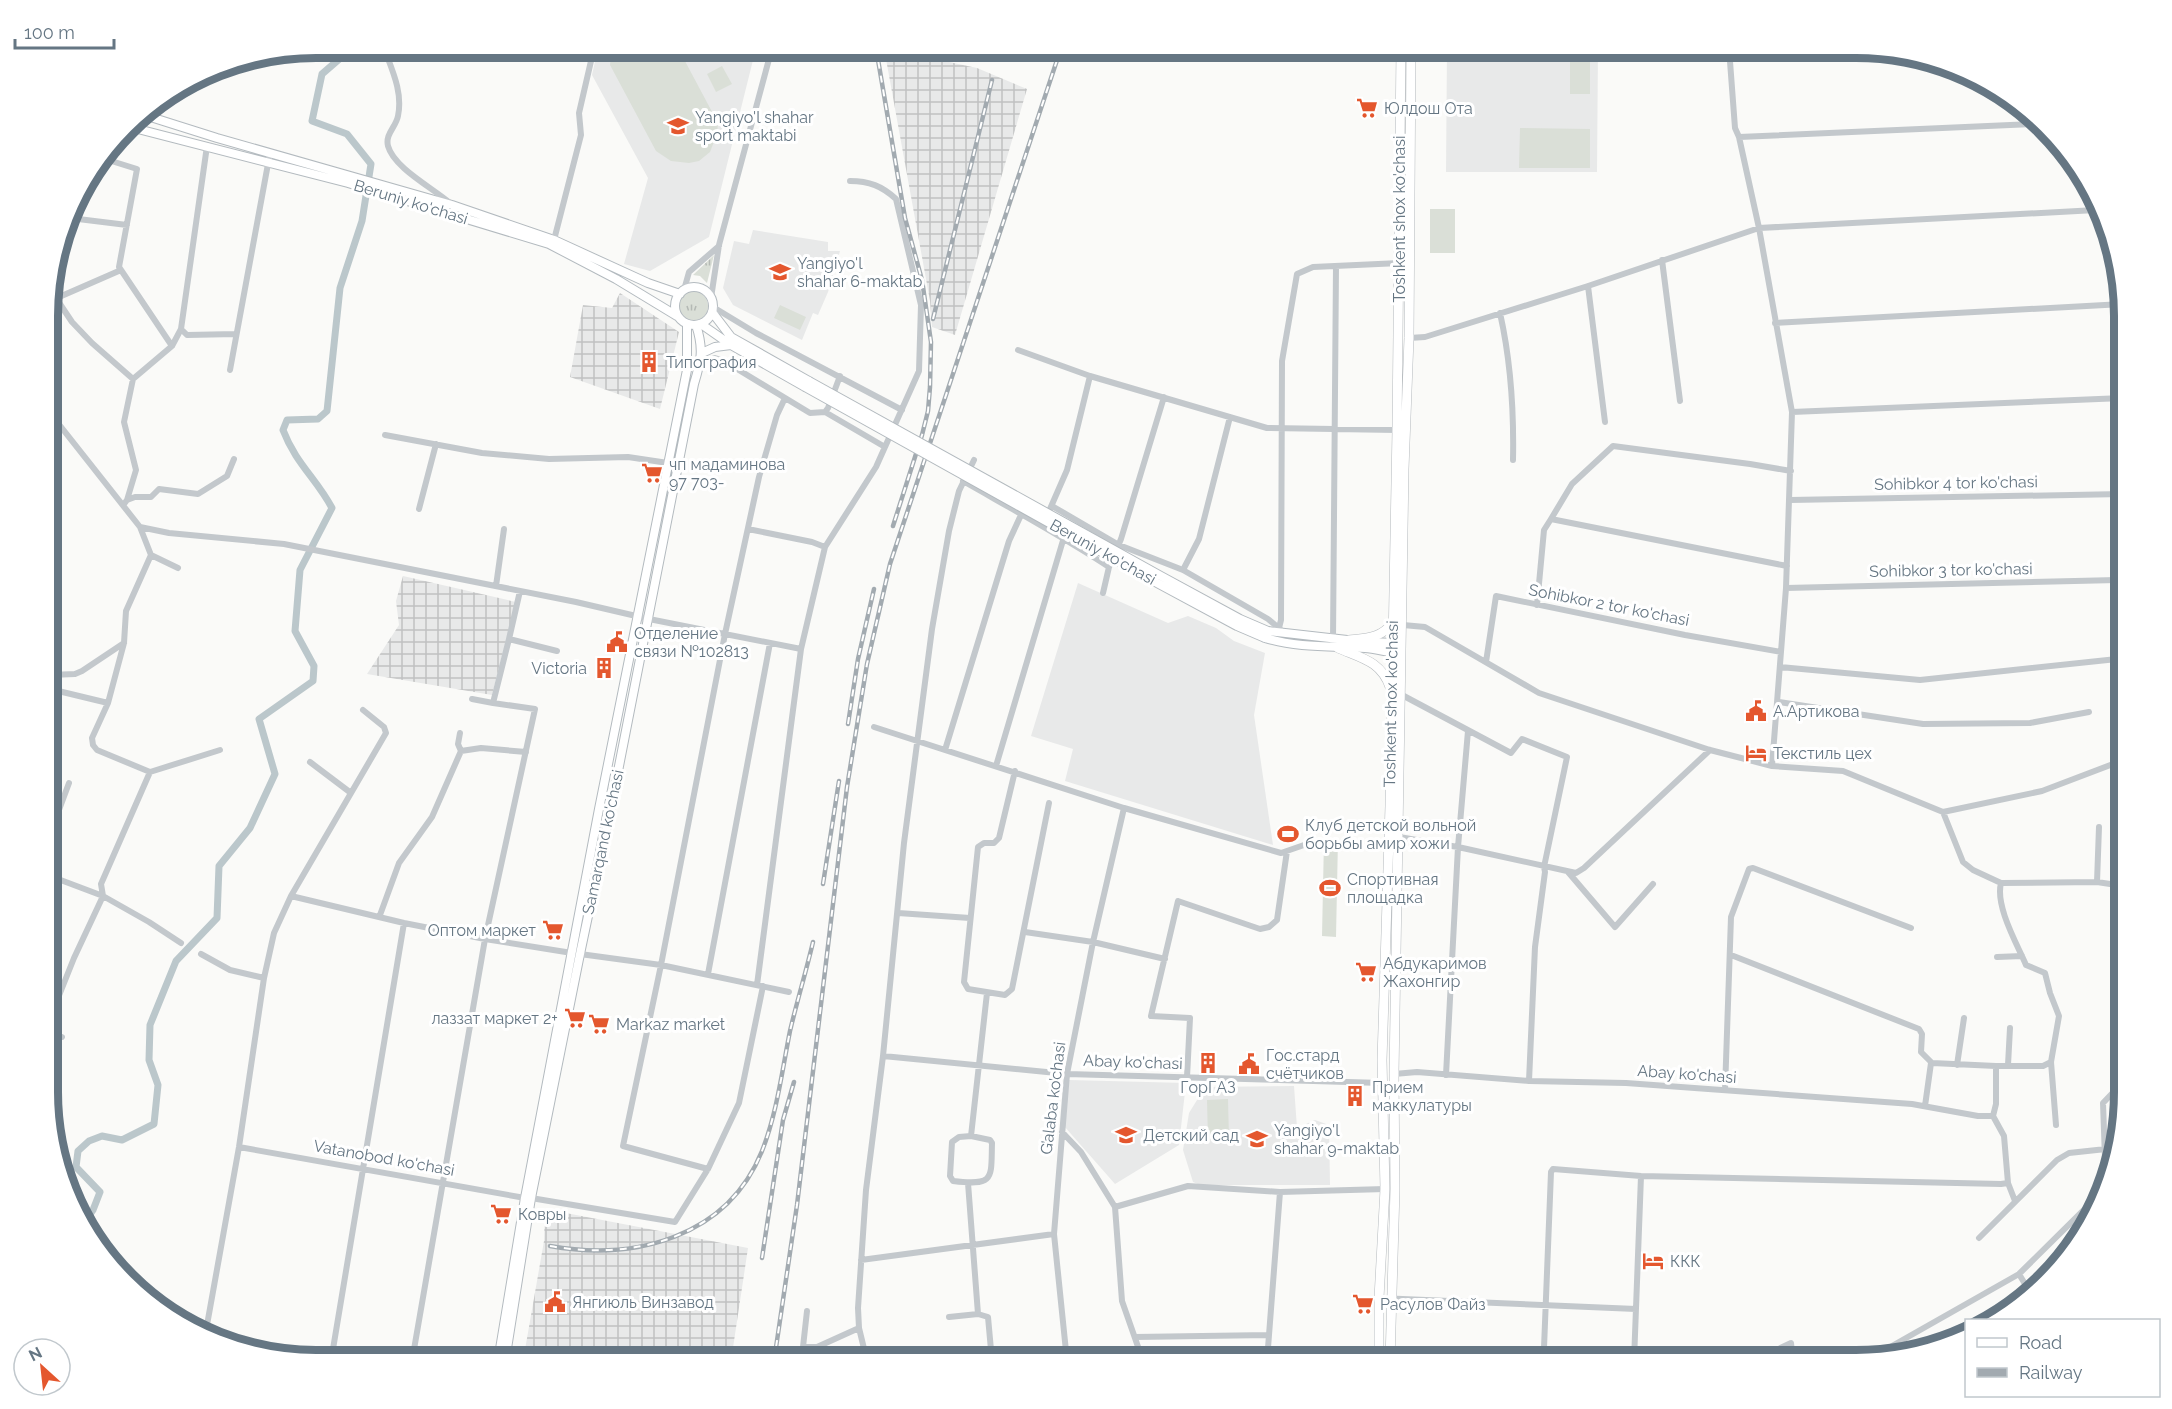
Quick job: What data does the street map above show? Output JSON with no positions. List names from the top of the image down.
{
  "streets": {
    "main road": ["Beruniy ko'chasi", "Toshkent shox ko'chasi", "Samarqand ko'chasi"],
    "street": [
      "Sohibkor 4 tor ko'chasi",
      "Sohibkor 3 tor ko'chasi",
      "Sohibkor 2 tor ko'chasi",
      "Abay ko'chasi",
      "G’alaba ko’chasi",
      "Vatanobod ko'chasi"
    ]
  },
  "crossings": [
    ["Beruniy ko'chasi", "Toshkent shox ko'chasi"],
    ["Beruniy ko'chasi", "Samarqand ko'chasi"],
    ["Beruniy ko'chasi", "Vatanobod ko'chasi"],
    ["Toshkent shox ko'chasi", "Abay ko'chasi"],
    ["Samarqand ko'chasi", "Vatanobod ko'chasi"],
    ["Abay ko'chasi", "G’alaba ko’chasi"]
  ],
  "places": {
    "supermarket": [
      "Юлдош Ота",
      "чп мадаминова 97 703-",
      "Оптом маркет",
      "Абдукаримов Жахонгир",
      "лаззат маркет 2+",
      "Markaz market",
      "Ковры",
      "Расулов Файз"
    ],
    "school or university": [
      "Yangiyo'l shahar sport maktabi",
      "Yangiyo'l shahar 6-maktab",
      "Детский сад",
      "Yangiyo'l shahar 9-maktab"
    ],
    "building": [
      "Типография",
      "Victoria",
      "ГорГАЗ",
      "Прием маккулатуры"
    ],
    "public building": [
      "Отделение связи №102813",
      "А.Артикова",
      "Гос.стард счётчиков",
      "Янгиюль Винзавод"
    ],
    "hotel": ["Текстиль цех", "ККК"],
    "sports": ["Клуб детской вольной борьбы амир хожи", "Спортивная площадка"]
  },
  "legend": ["Road", "Railway"],
  "scale_bar": "100 m",
  "north": "top left"
}
